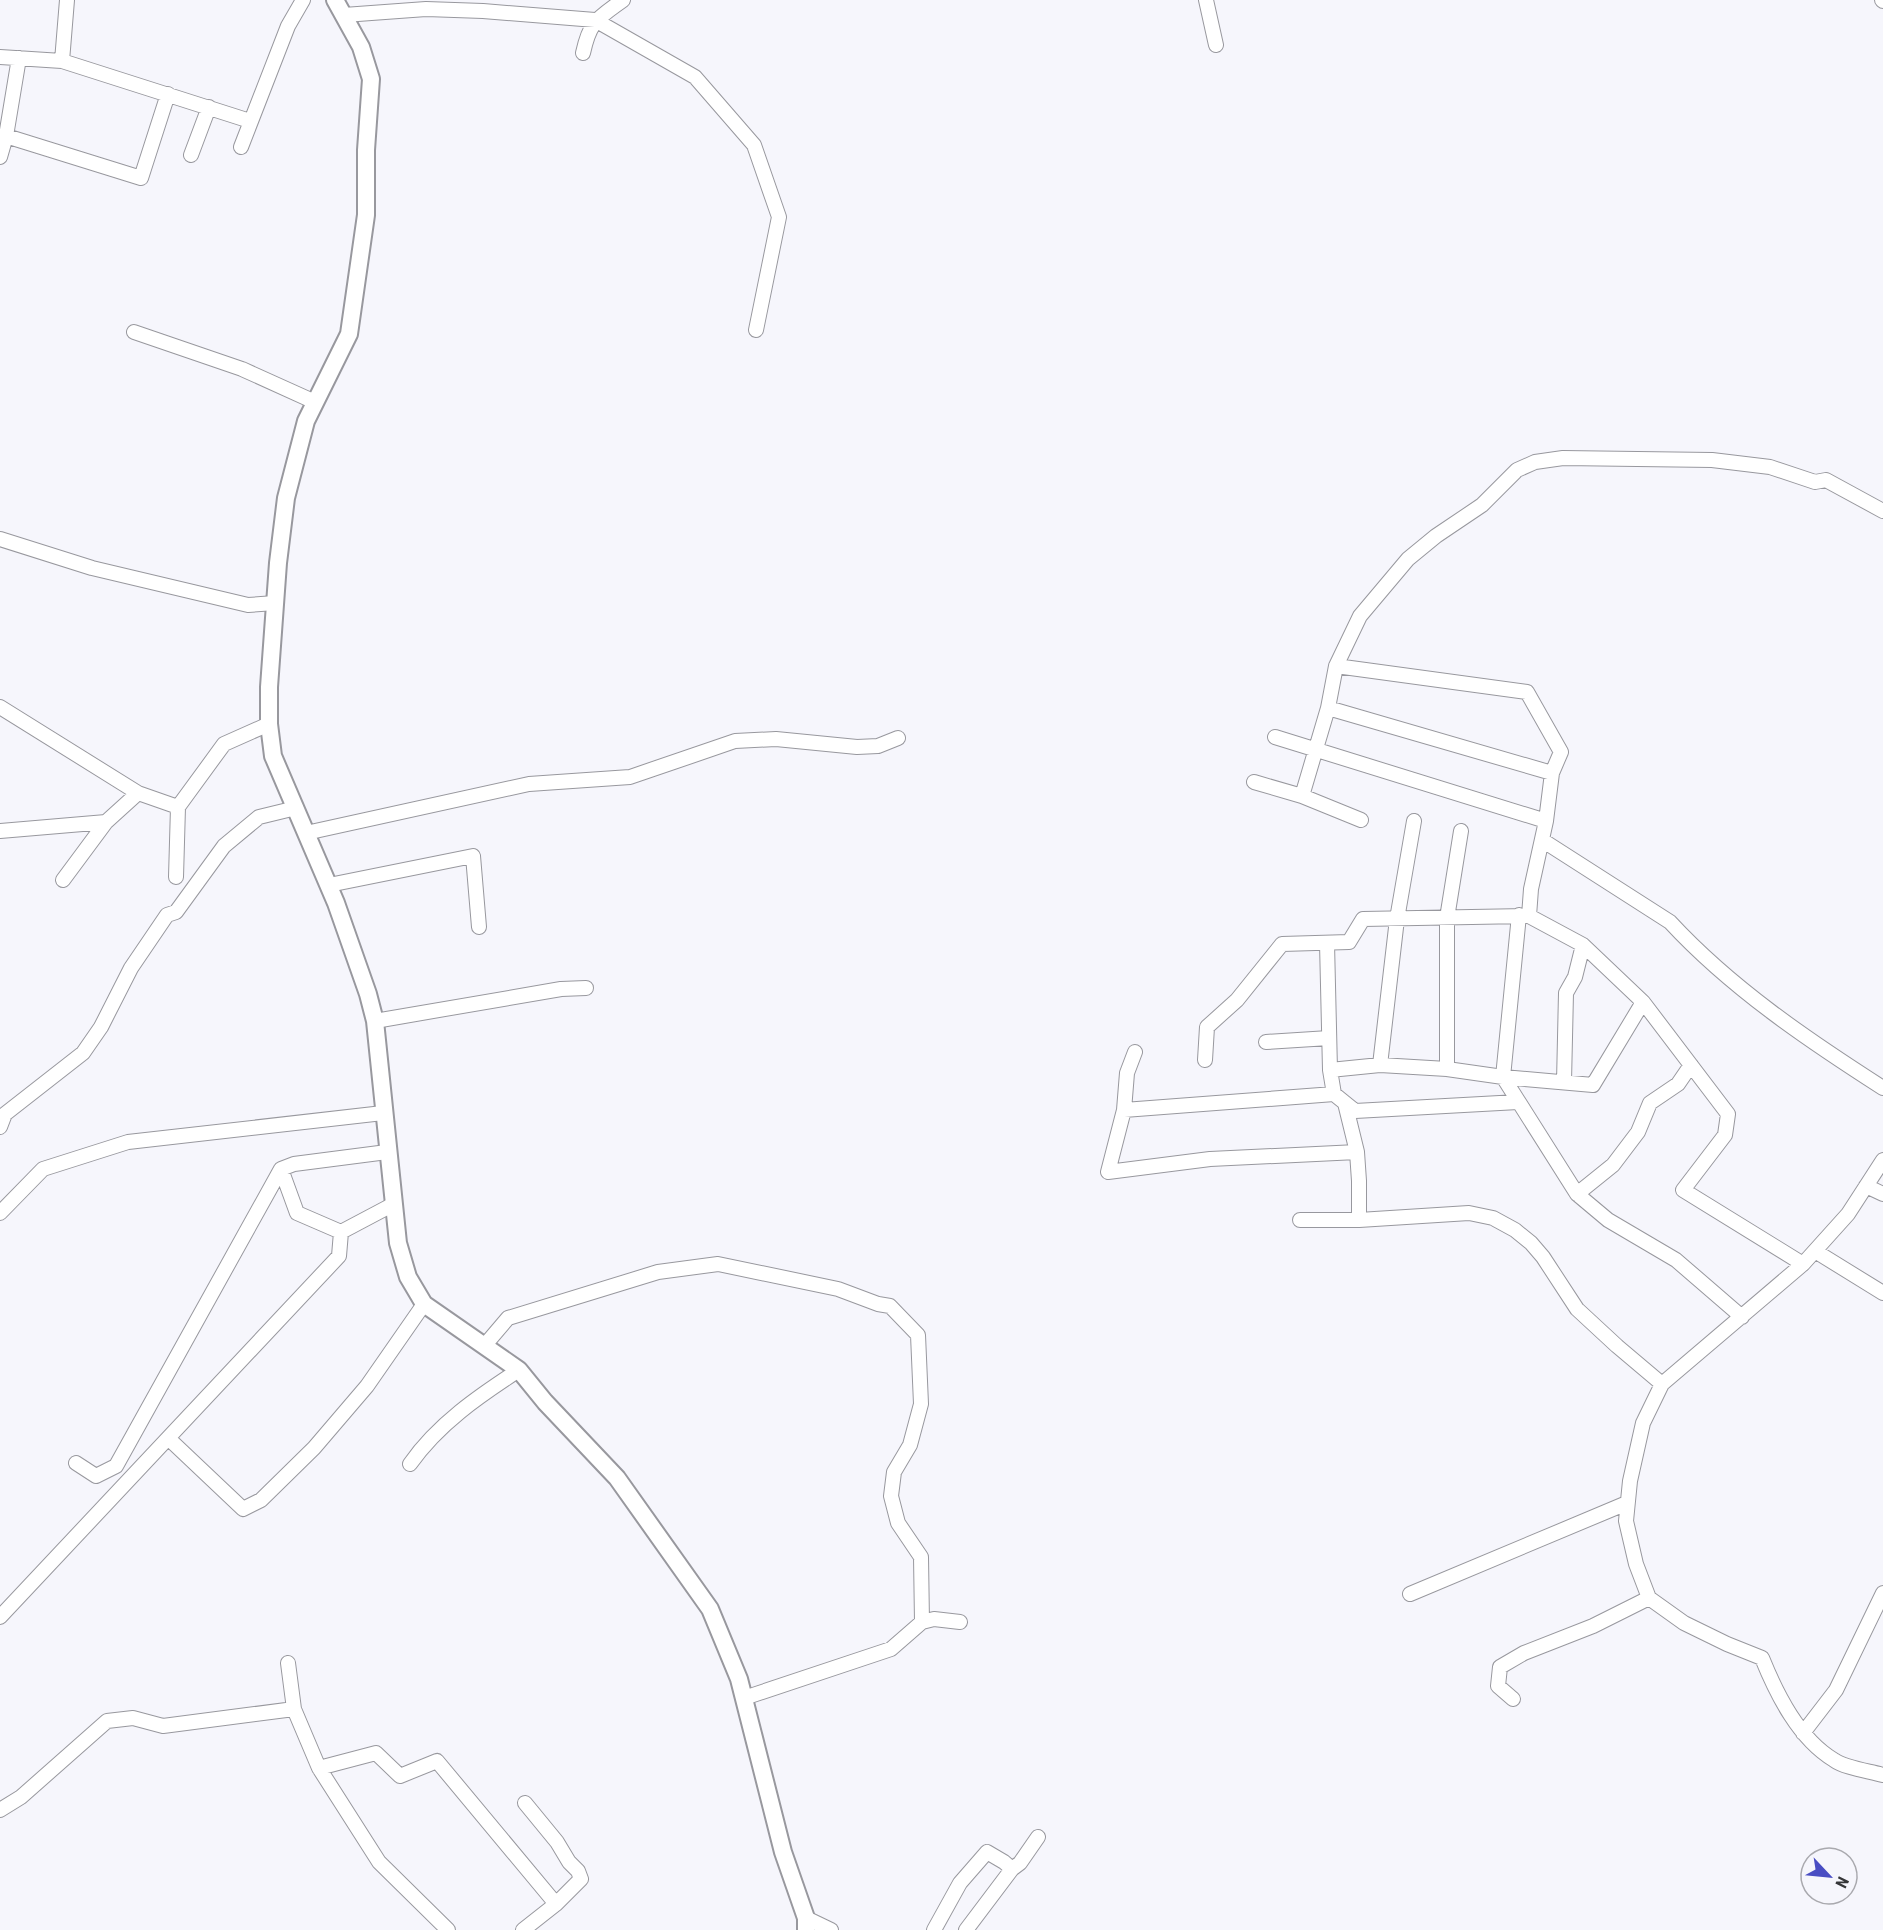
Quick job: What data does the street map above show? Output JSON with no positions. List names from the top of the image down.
{
  "north": "bottom right"
}
